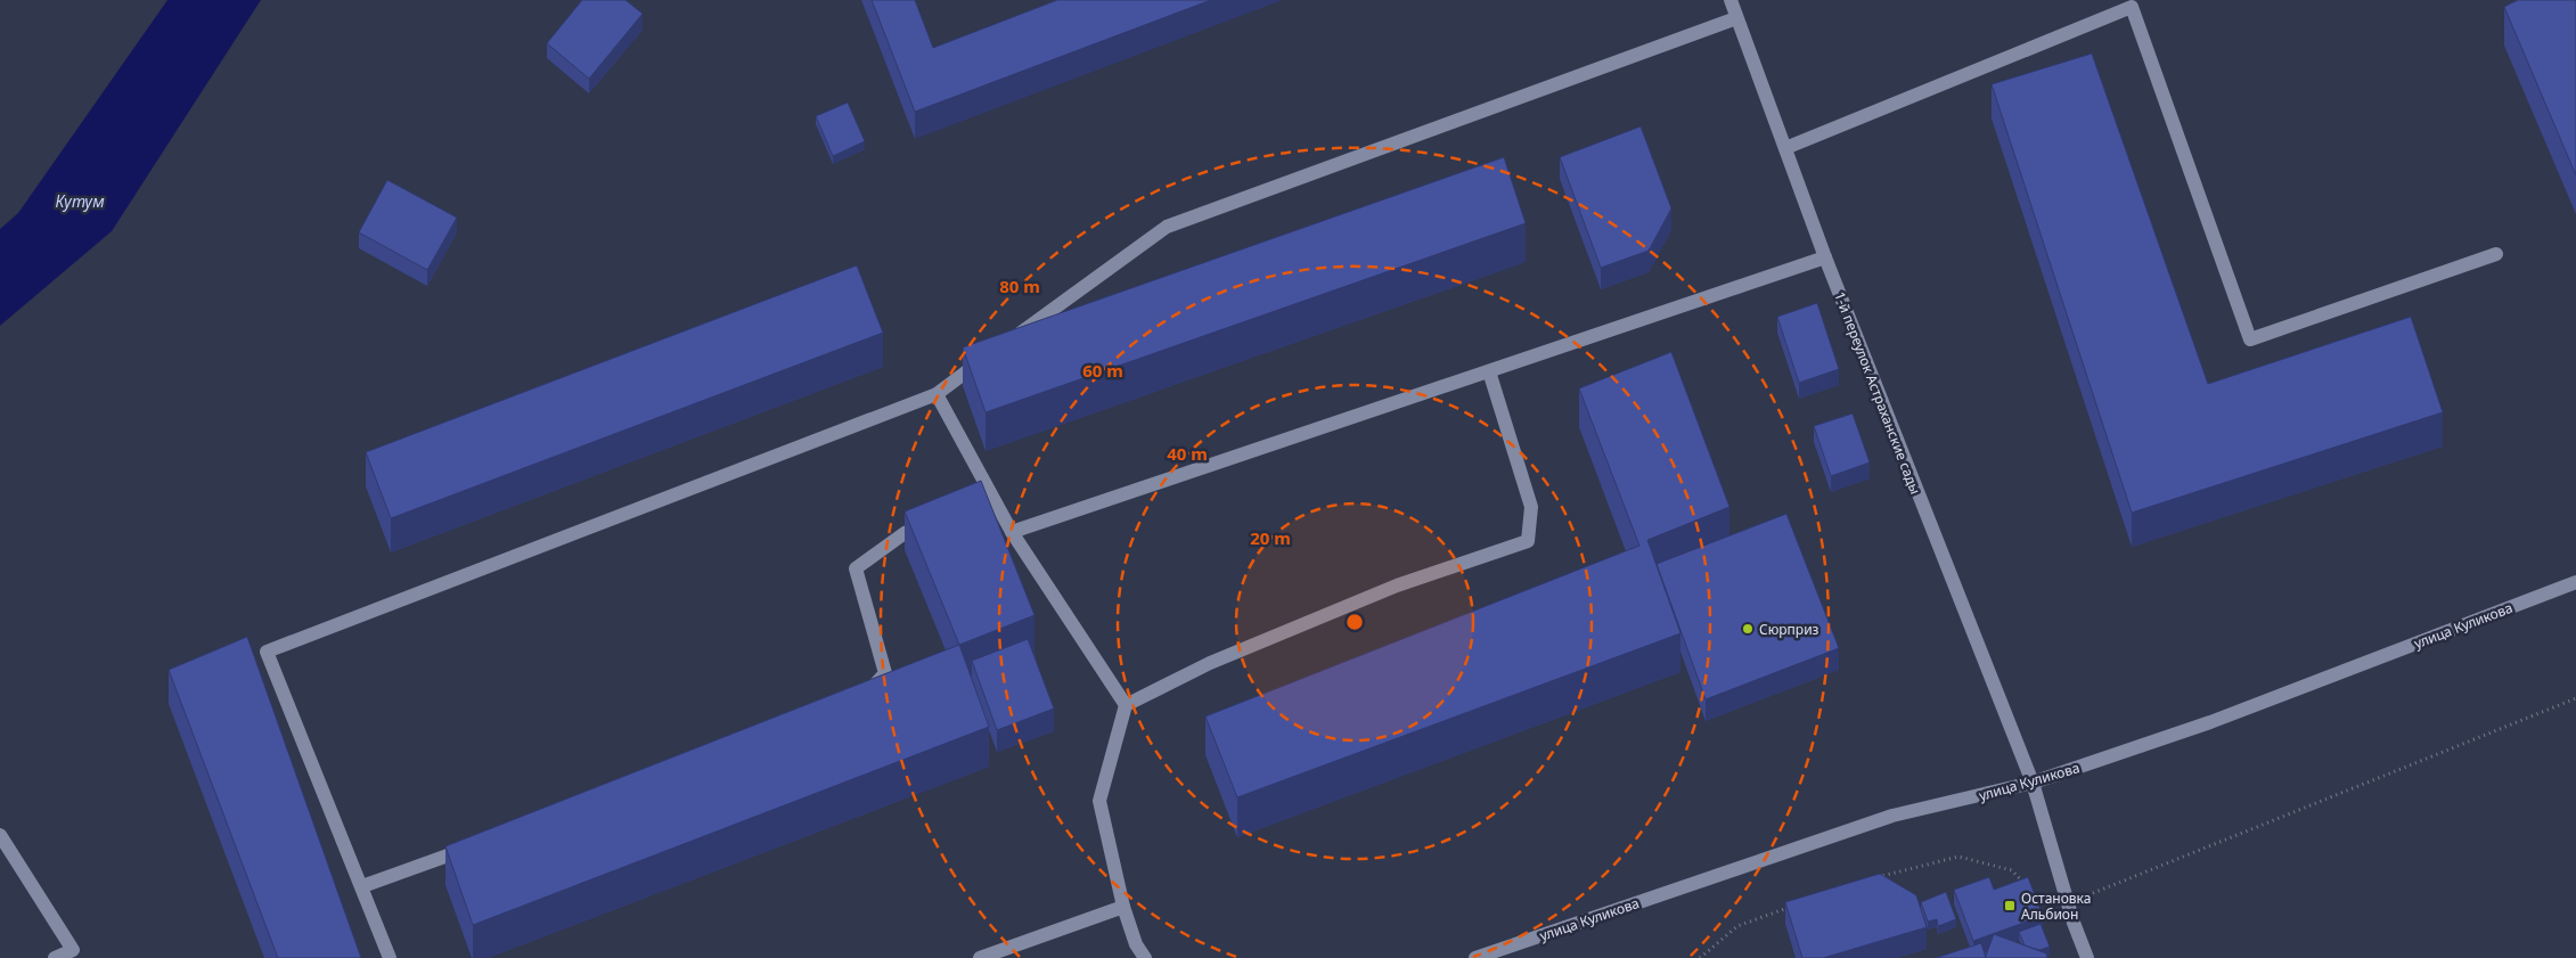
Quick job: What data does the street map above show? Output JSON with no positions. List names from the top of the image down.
{
  "streets": {
    "street": ["1-й переулок Астраханские сады", "улица Куликова"]
  },
  "crossings": [
    ["1-й переулок Астраханские сады", "улица Куликова"]
  ],
  "water": ["Кутум"],
  "places": {
    "other": ["Сюрприз"],
    "transit": ["Остановка Альбион"]
  },
  "rings": [
    "80 m",
    "60 m",
    "40 m",
    "20 m"
  ]
}
